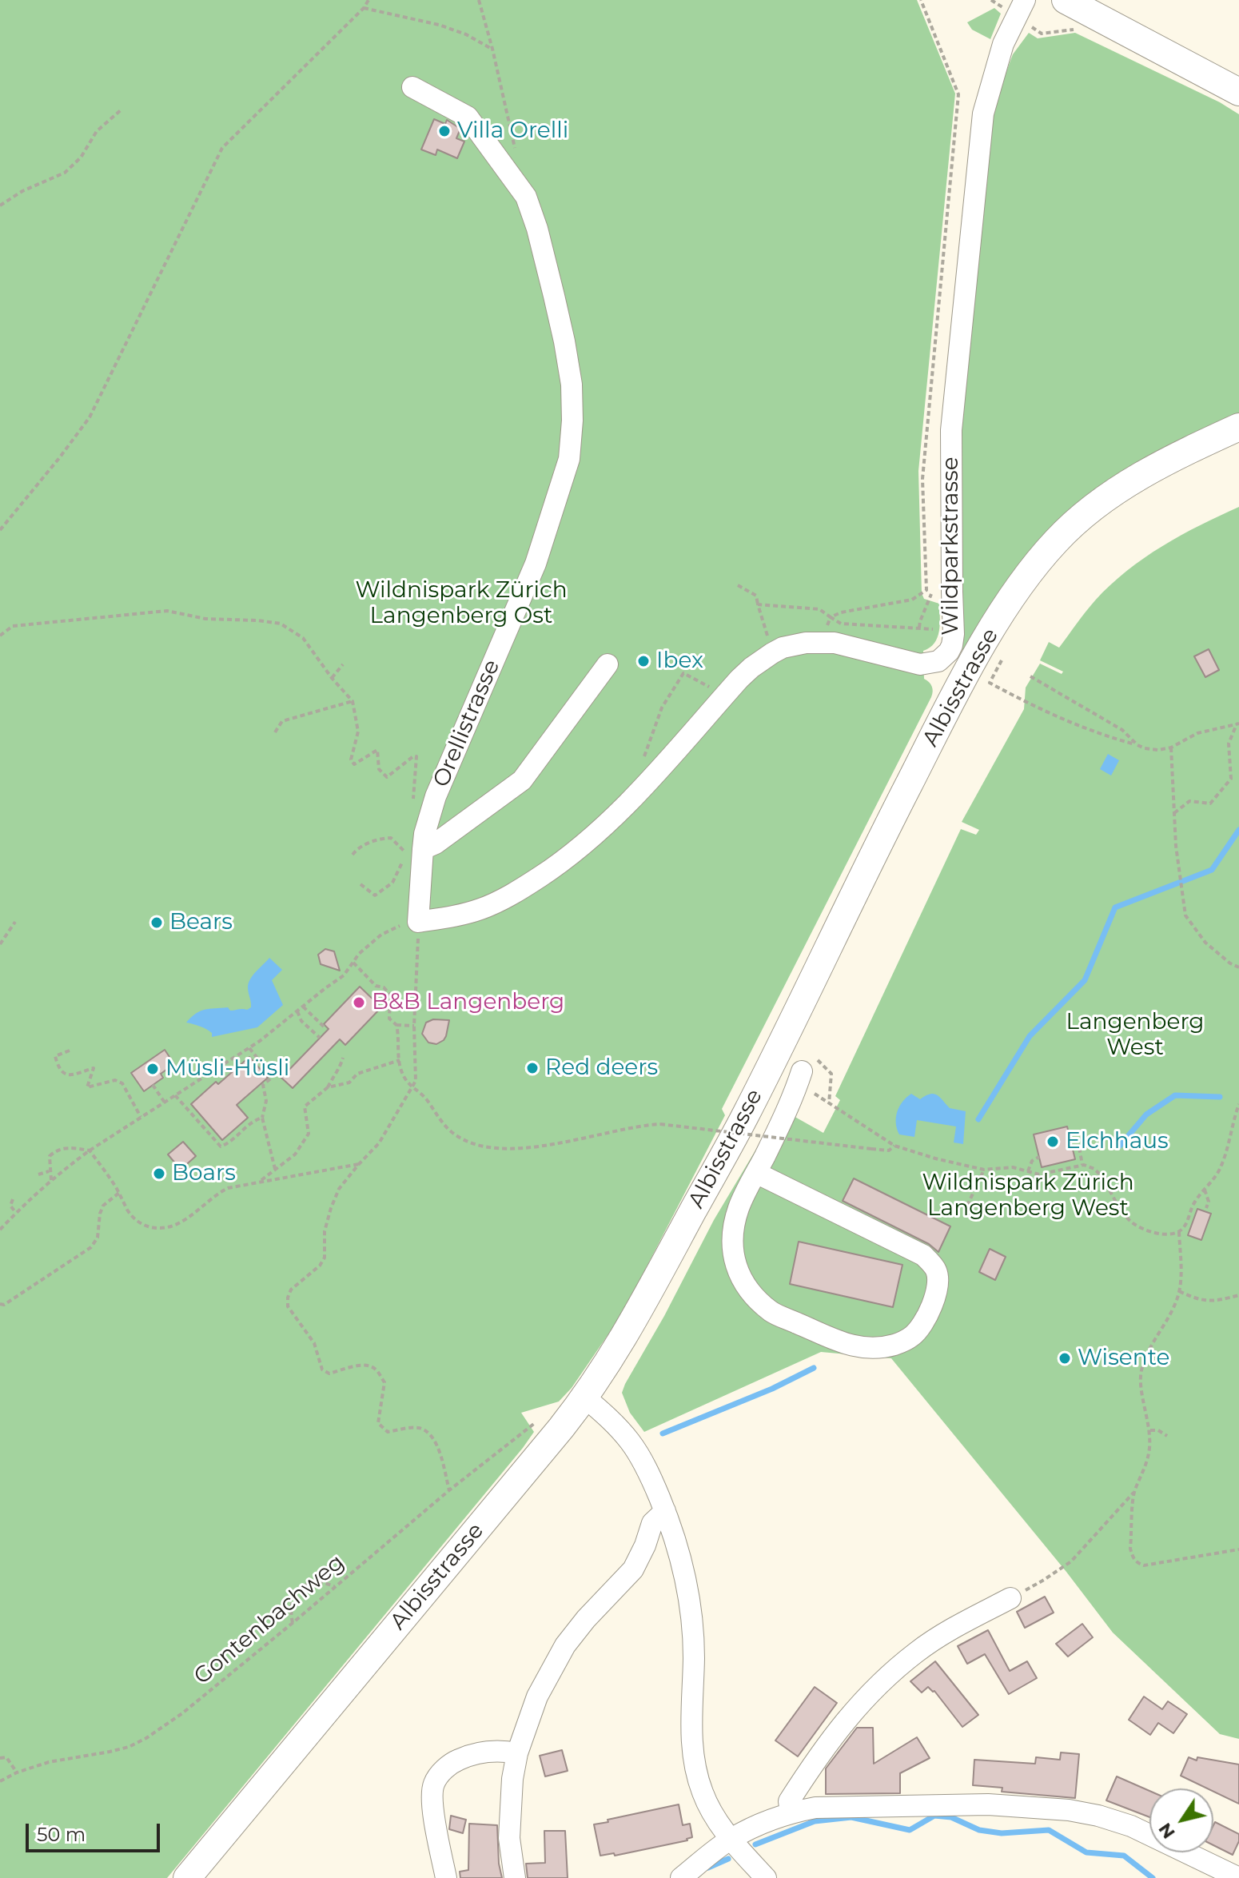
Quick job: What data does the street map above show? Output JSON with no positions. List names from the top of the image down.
{
  "streets": {
    "main road": ["Albisstrasse"],
    "street": ["Wildparkstrasse", "Orellistrasse"],
    "path": ["Gontenbachweg"]
  },
  "crossings": [
    ["Wildparkstrasse", "Orellistrasse"]
  ],
  "parks": ["Wildnispark Zürich Langenberg Ost", "Langenberg West", "Wildnispark Zürich Langenberg West"],
  "places": [
    "Villa Orelli",
    "Ibex",
    "Bears",
    "B&B Langenberg",
    "Red deers",
    "Müsli-Hüsli",
    "Elchhaus",
    "Boars",
    "Wisente"
  ],
  "scale_bar": "50 m",
  "north": "bottom left"
}
